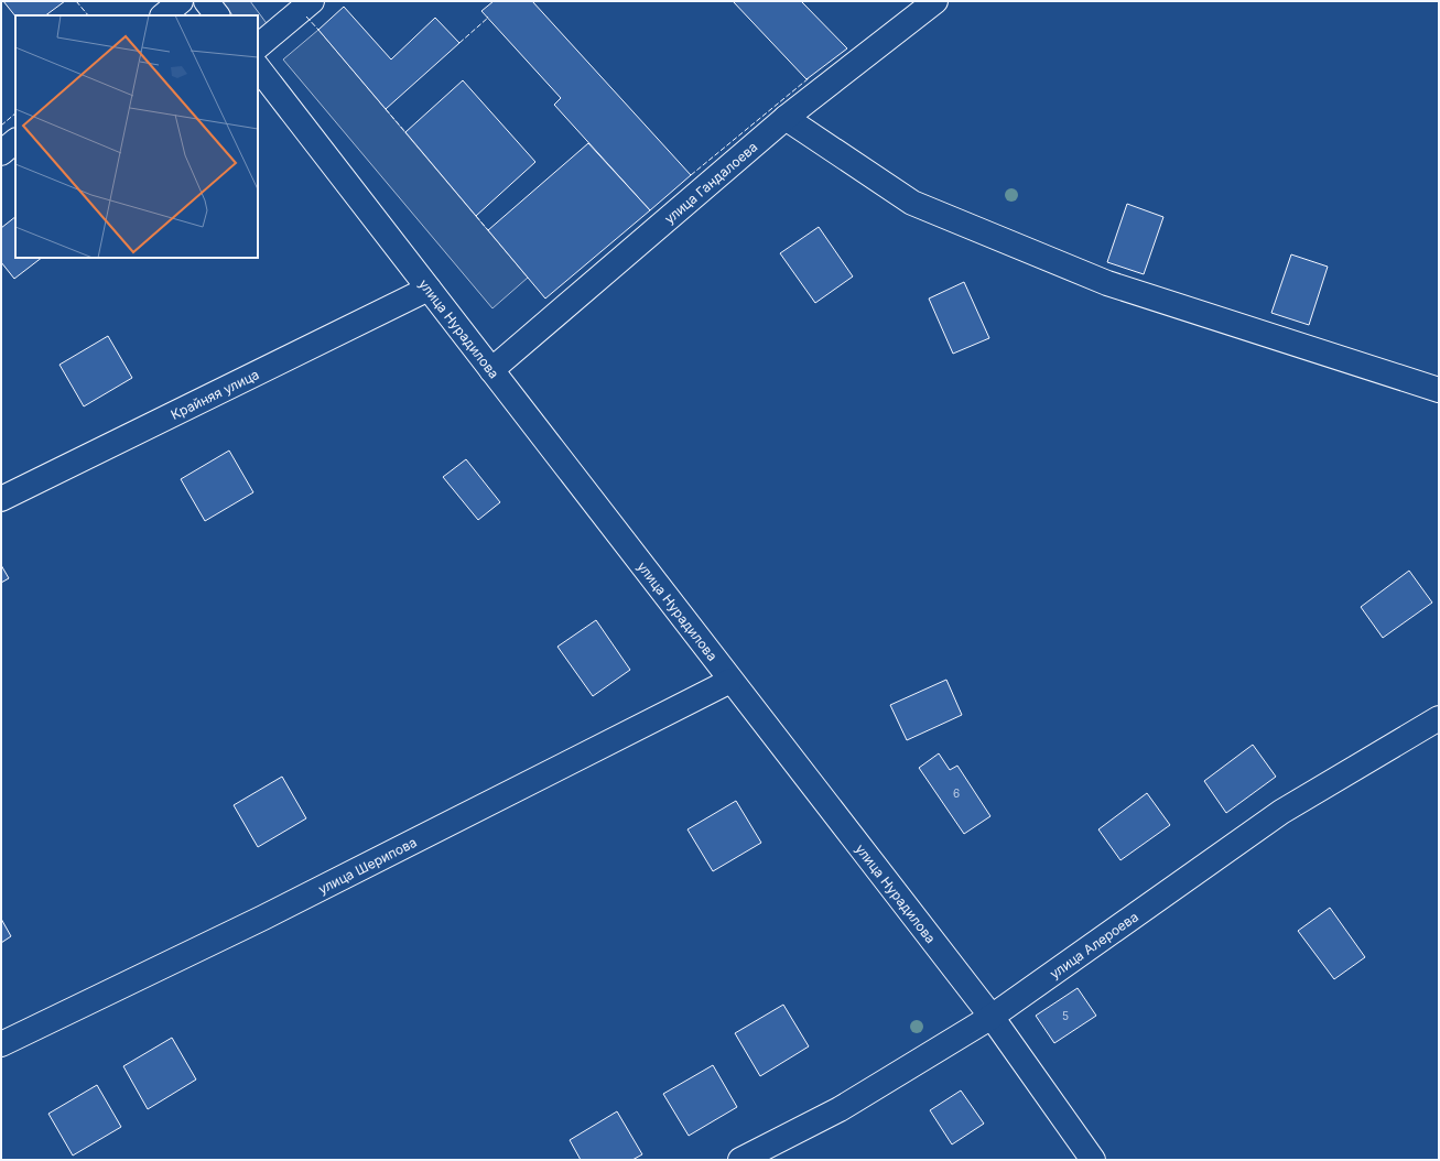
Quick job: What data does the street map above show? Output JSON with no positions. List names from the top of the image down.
{
  "streets": {
    "street": [
      "улица Гандалоева",
      "улица Нурадилова",
      "Крайняя улица",
      "улица Шерипова",
      "улица Алероева"
    ]
  },
  "crossings": [
    ["улица Гандалоева", "улица Нурадилова"],
    ["улица Нурадилова", "Крайняя улица"],
    ["улица Нурадилова", "улица Шерипова"],
    ["улица Нурадилова", "улица Алероева"]
  ],
  "house_numbers": ["6", "5"]
}
